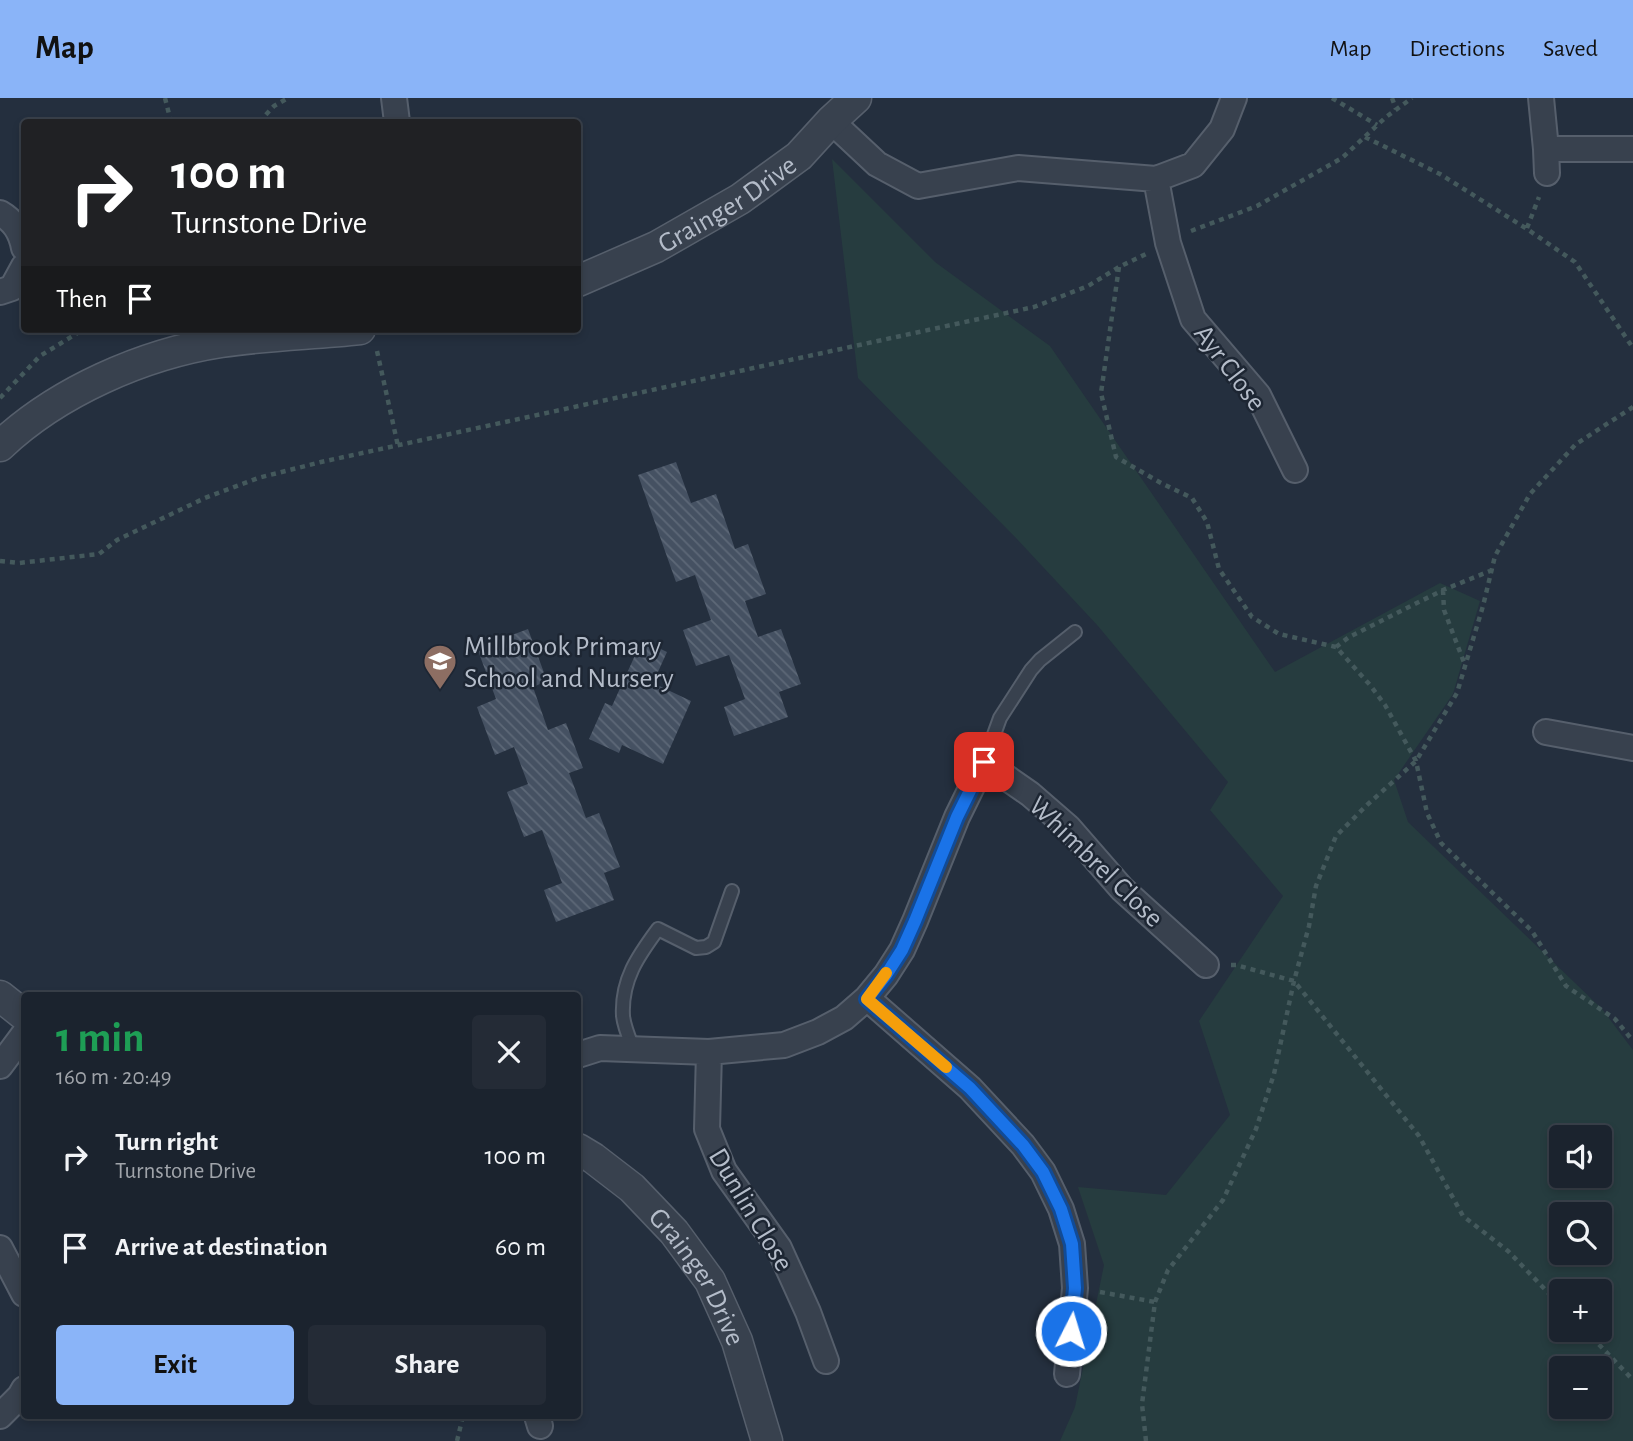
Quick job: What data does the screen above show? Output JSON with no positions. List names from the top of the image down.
{
  "streets": {
    "street": [
      "Grainger Drive",
      "Ayr Close",
      "Whimbrel Close",
      "Dunlin Close"
    ]
  },
  "places": {
    "school or university": ["Millbrook Primary School and Nursery"]
  },
  "page": {
    "header": "Map",
    "nav": ["Map", "Directions", "Saved"],
    "turn": ["100 m", "Turnstone Drive"],
    "then": "Then",
    "heading": ["1 min", "160 m · 20:49"],
    "list": [
      {
        "name": "Turn right",
        "note": "Turnstone Drive",
        "value": "100 m"
      },
      {
        "name": "Arrive at destination",
        "value": "60 m"
      }
    ],
    "map_buttons": ["+", "−"],
    "buttons": ["Exit", "Share"]
  }
}
